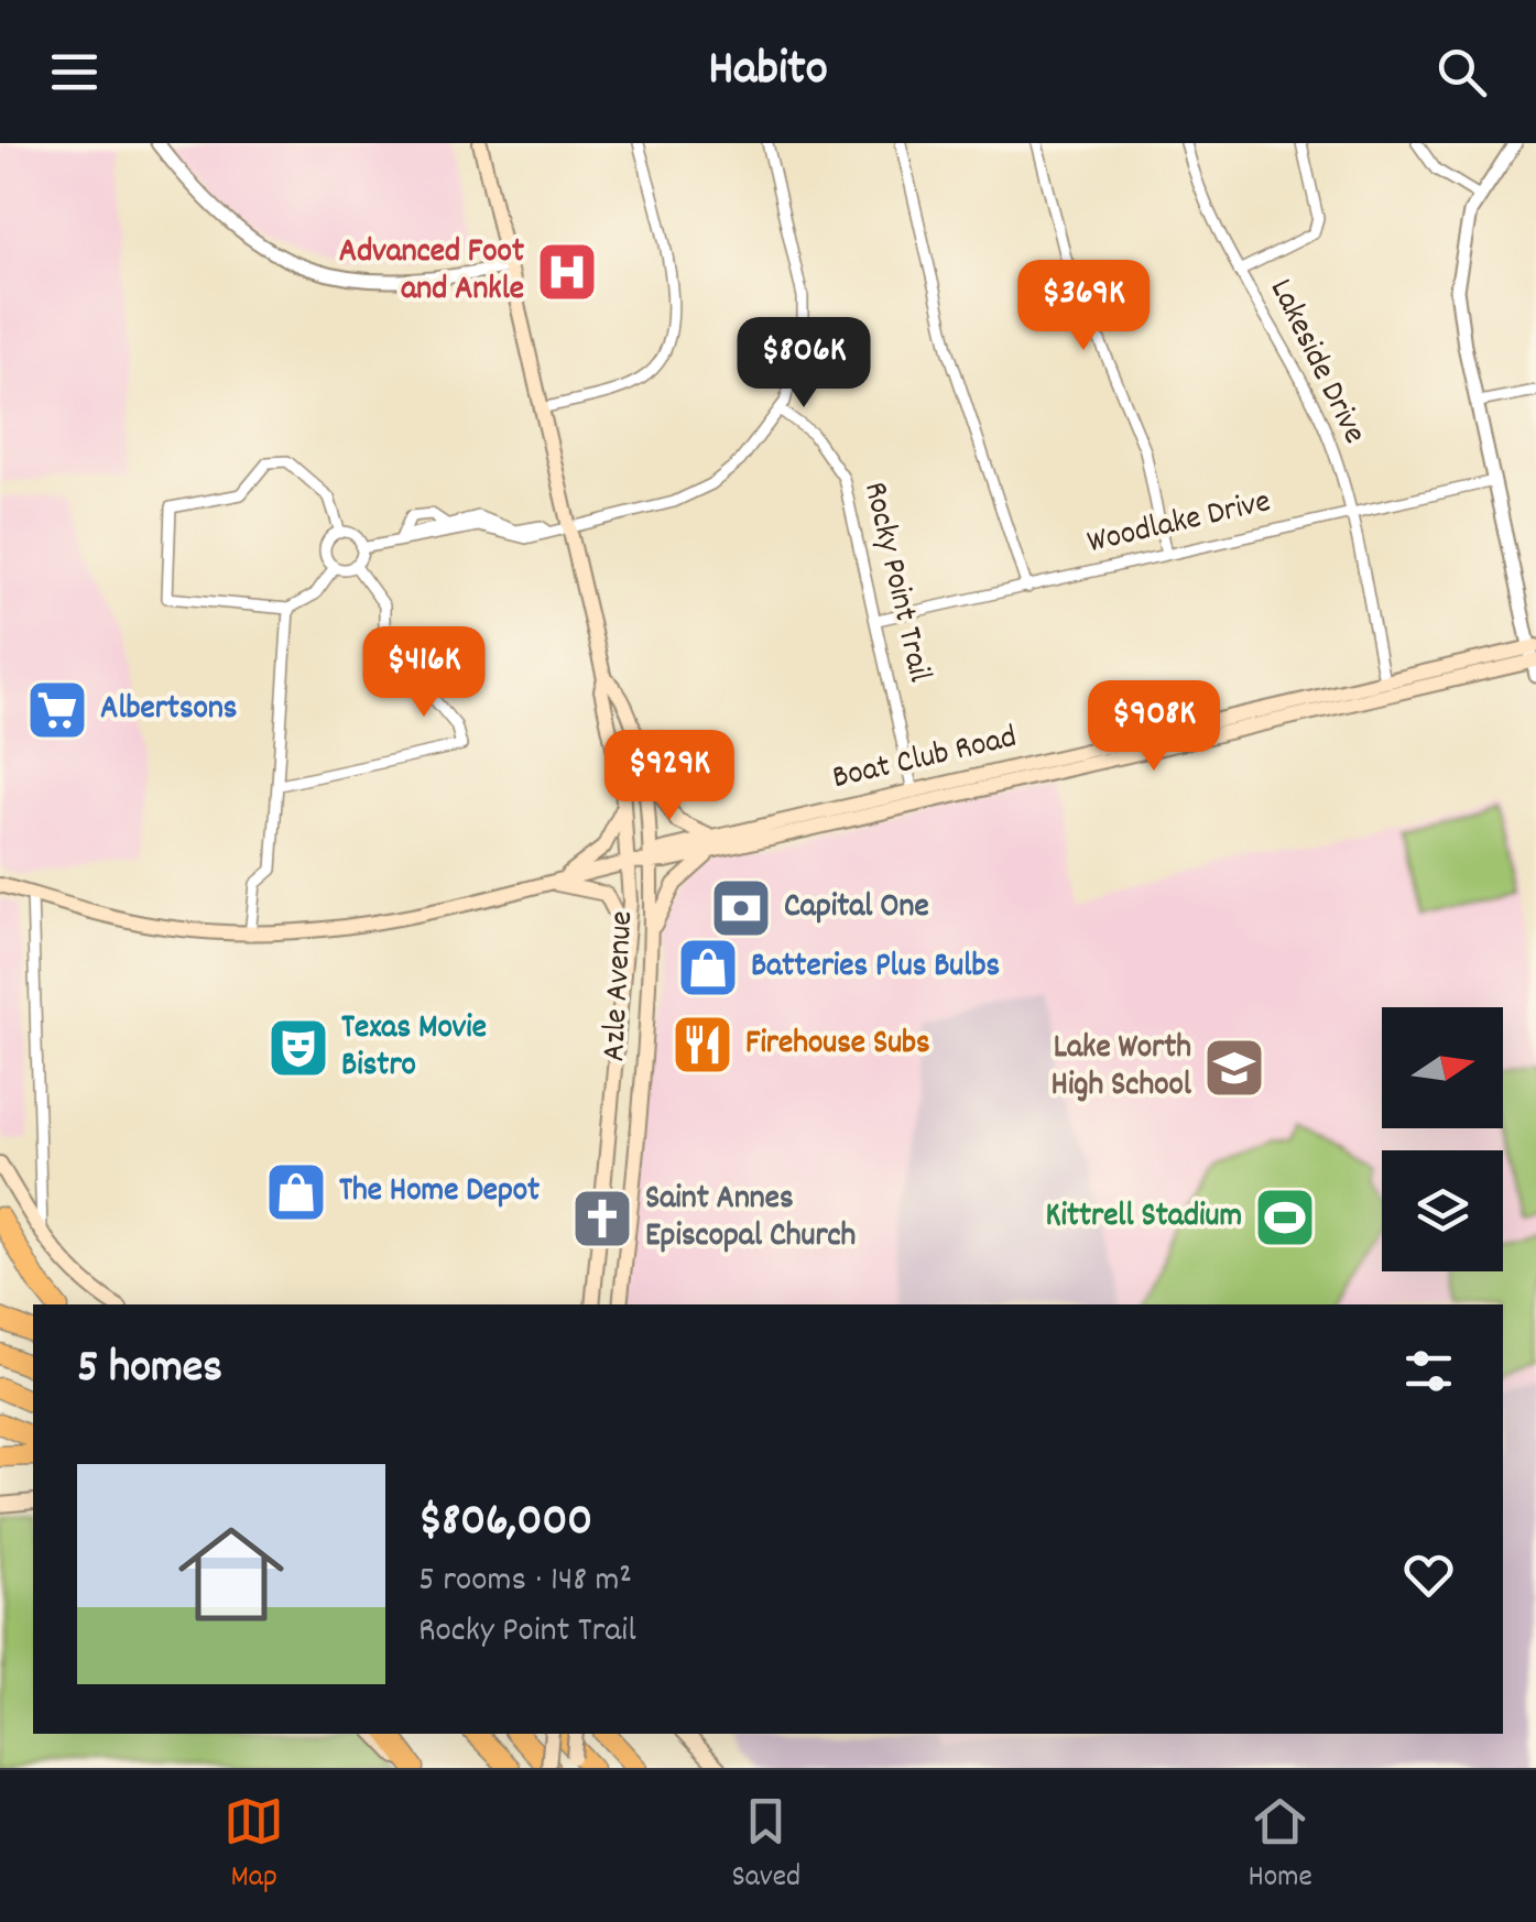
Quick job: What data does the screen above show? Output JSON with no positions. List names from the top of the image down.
{
  "streets": {
    "main road": ["Boat Club Road", "Azle Avenue"],
    "street": ["Lakeside Drive", "Woodlake Drive", "Rocky Point Trail"]
  },
  "crossings": [
    ["Lakeside Drive", "Woodlake Drive"],
    ["Lakeside Drive", "Boat Club Road"],
    ["Woodlake Drive", "Rocky Point Trail"],
    ["Rocky Point Trail", "Boat Club Road"],
    ["Boat Club Road", "Azle Avenue"]
  ],
  "places": {
    "hospital": ["Advanced Foot and Ankle"],
    "supermarket": ["Albertsons"],
    "bank": ["Capital One"],
    "shop": ["Batteries Plus Bulbs", "The Home Depot"],
    "restaurant": ["Firehouse Subs"],
    "theatre": ["Texas Movie Bistro"],
    "school or university": ["Lake Worth High School"],
    "sports": ["Kittrell Stadium"],
    "church": ["Saint Annes Episcopal Church"]
  },
  "north": "right",
  "page": {
    "header": "Habito",
    "price": [
      "$369K",
      "$806K",
      "$416K",
      "$908K",
      "$929K"
    ],
    "heading": "5 homes",
    "list": [
      {
        "name": "$806,000",
        "note": "5 rooms · 148 m² · Rocky Point Trail"
      }
    ],
    "tabs": ["Map", "Saved", "Home"]
  }
}
